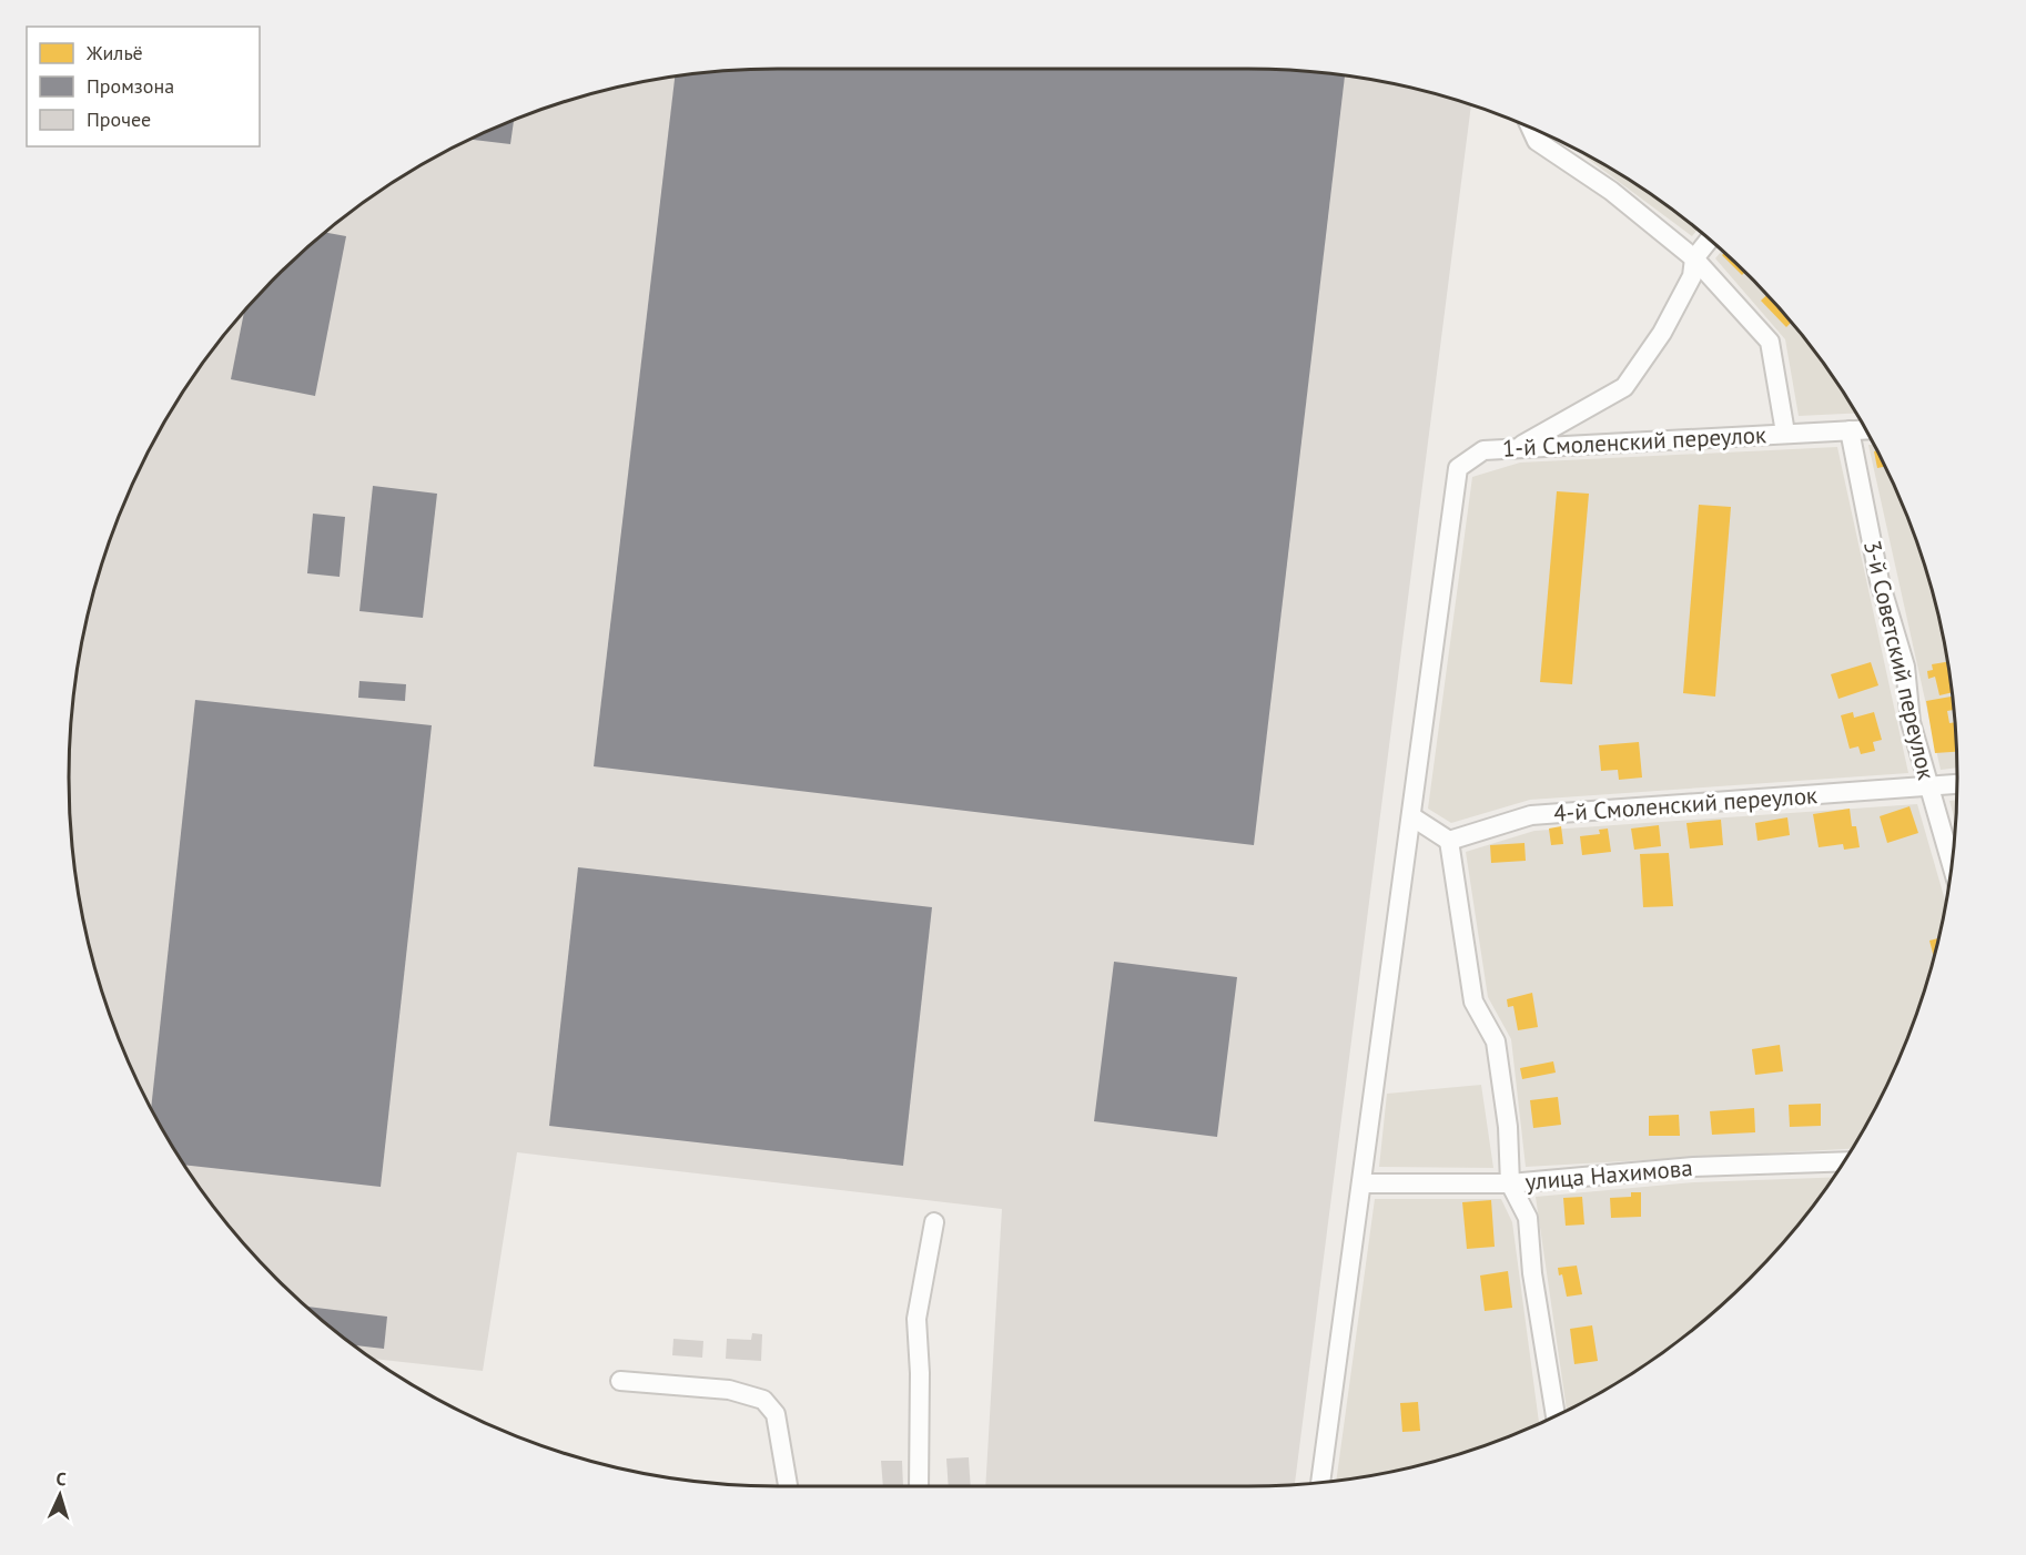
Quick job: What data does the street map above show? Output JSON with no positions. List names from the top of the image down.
{
  "streets": {
    "street": [
      "1-й Смоленский переулок",
      "3-й Советский переулок",
      "4-й Смоленский переулок",
      "улица Нахимова"
    ]
  },
  "crossings": [
    ["1-й Смоленский переулок", "3-й Советский переулок"],
    ["3-й Советский переулок", "4-й Смоленский переулок"]
  ],
  "legend": ["Жильё", "Промзона", "Прочее"],
  "north": "top"
}
